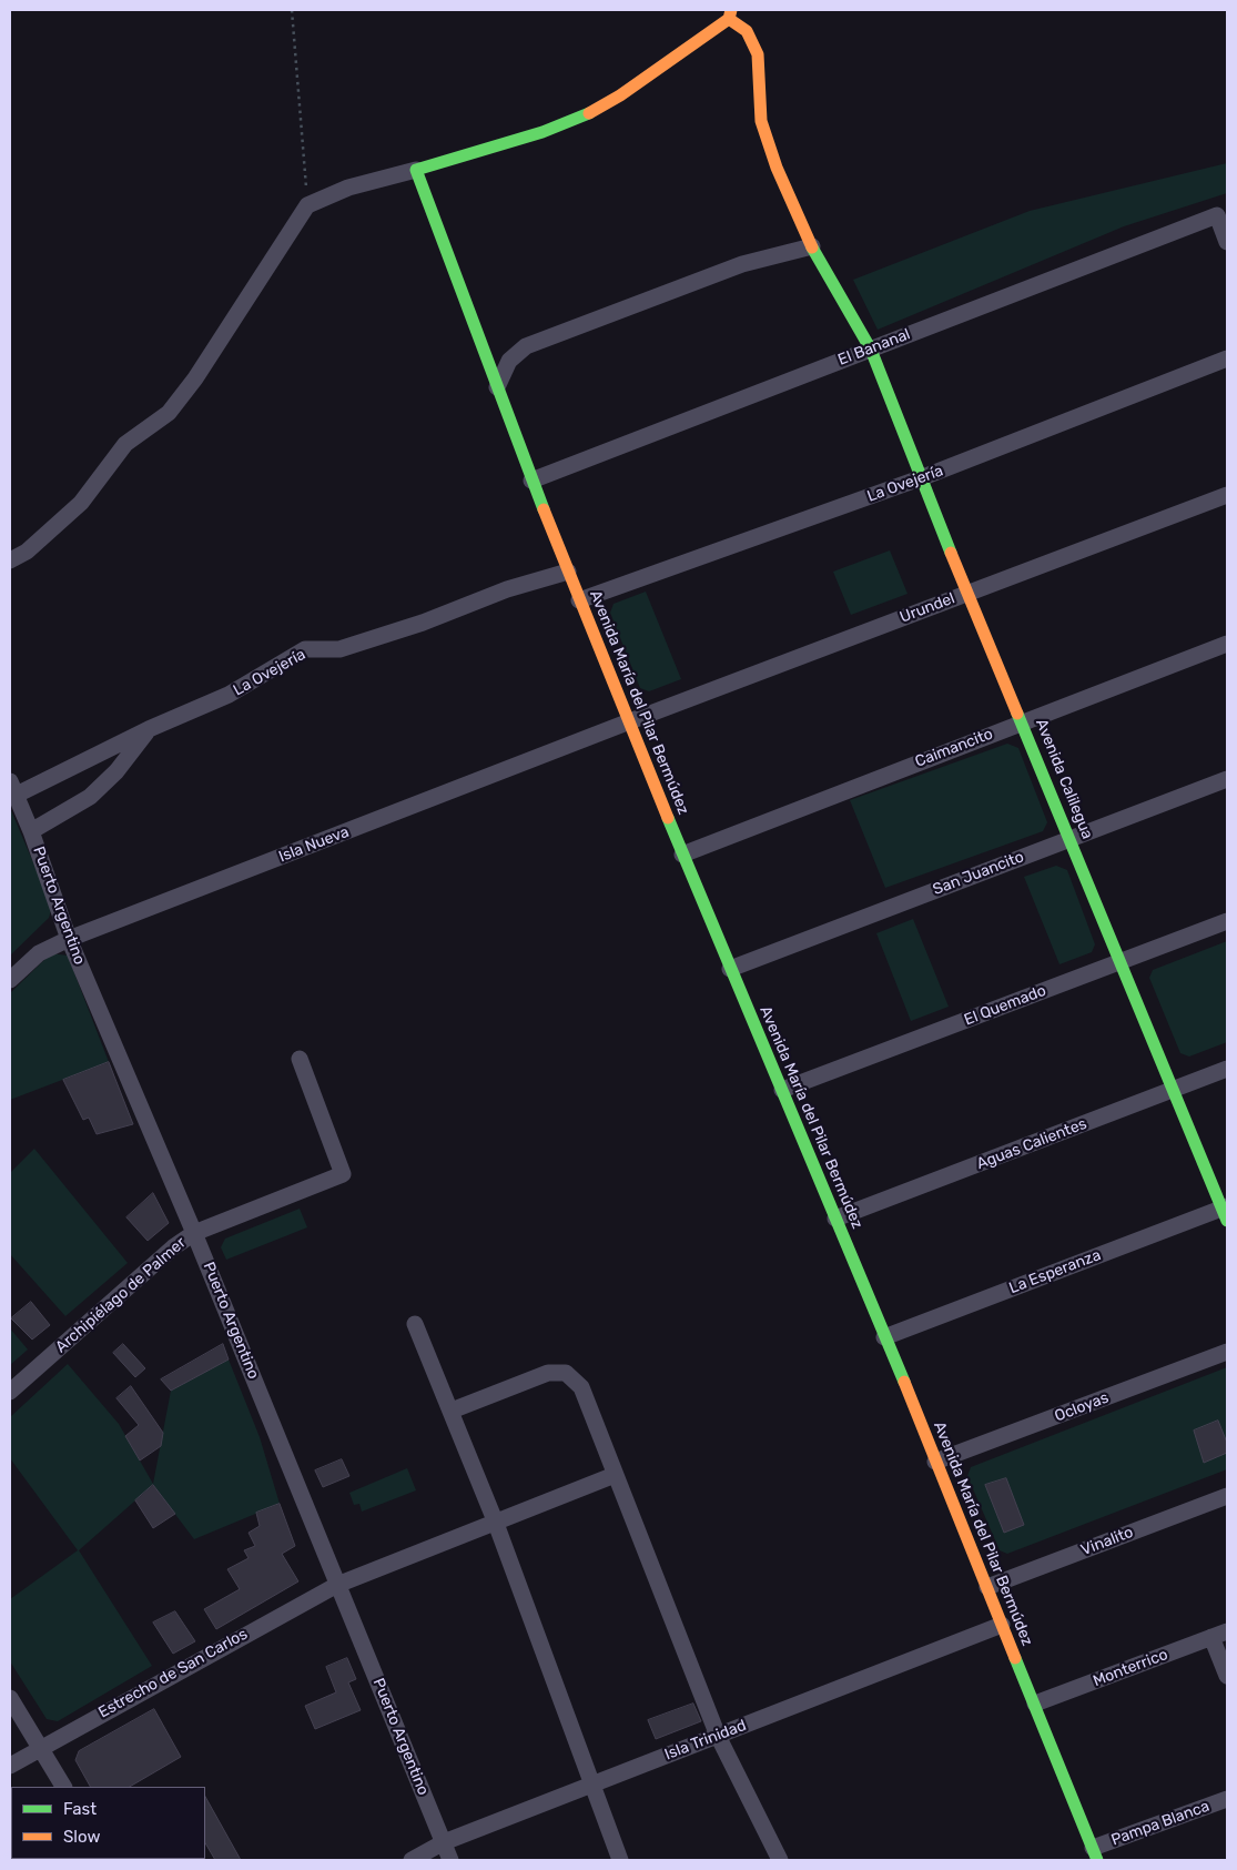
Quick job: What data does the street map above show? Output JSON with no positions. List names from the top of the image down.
{
  "streets": {
    "street": [
      "El Bananal",
      "La Ovejería",
      "Urundel",
      "Avenida María del Pilar Bermúdez",
      "Caimancito",
      "Avenida Calilegua",
      "Isla Nueva",
      "San Juancito",
      "Puerto Argentino",
      "El Quemado",
      "Aguas Calientes",
      "La Esperanza",
      "Archipiélago de Palmer",
      "Ocloyas",
      "Vinalito",
      "Monterrico",
      "Estrecho de San Carlos",
      "Isla Trinidad",
      "Pampa Blanca"
    ]
  },
  "crossings": [
    ["El Bananal", "Avenida María del Pilar Bermúdez"],
    ["El Bananal", "Avenida Calilegua"],
    ["La Ovejería", "Avenida María del Pilar Bermúdez"],
    ["La Ovejería", "Avenida Calilegua"],
    ["La Ovejería", "Puerto Argentino"],
    ["Urundel", "Avenida María del Pilar Bermúdez"],
    ["Urundel", "Avenida Calilegua"],
    ["Urundel", "Isla Nueva"],
    ["Avenida María del Pilar Bermúdez", "Caimancito"],
    ["Avenida María del Pilar Bermúdez", "Isla Nueva"],
    ["Avenida María del Pilar Bermúdez", "San Juancito"],
    ["Avenida María del Pilar Bermúdez", "El Quemado"],
    ["Avenida María del Pilar Bermúdez", "Aguas Calientes"],
    ["Avenida María del Pilar Bermúdez", "La Esperanza"],
    ["Avenida María del Pilar Bermúdez", "Ocloyas"],
    ["Avenida María del Pilar Bermúdez", "Vinalito"],
    ["Avenida María del Pilar Bermúdez", "Monterrico"],
    ["Avenida María del Pilar Bermúdez", "Isla Trinidad"],
    ["Avenida María del Pilar Bermúdez", "Pampa Blanca"],
    ["Caimancito", "Avenida Calilegua"],
    ["Avenida Calilegua", "San Juancito"],
    ["Avenida Calilegua", "El Quemado"],
    ["Avenida Calilegua", "Aguas Calientes"],
    ["Avenida Calilegua", "La Esperanza"],
    ["Isla Nueva", "Puerto Argentino"],
    ["Puerto Argentino", "Archipiélago de Palmer"],
    ["Puerto Argentino", "Estrecho de San Carlos"],
    ["Puerto Argentino", "Isla Trinidad"]
  ],
  "legend": ["Fast", "Slow"]
}
